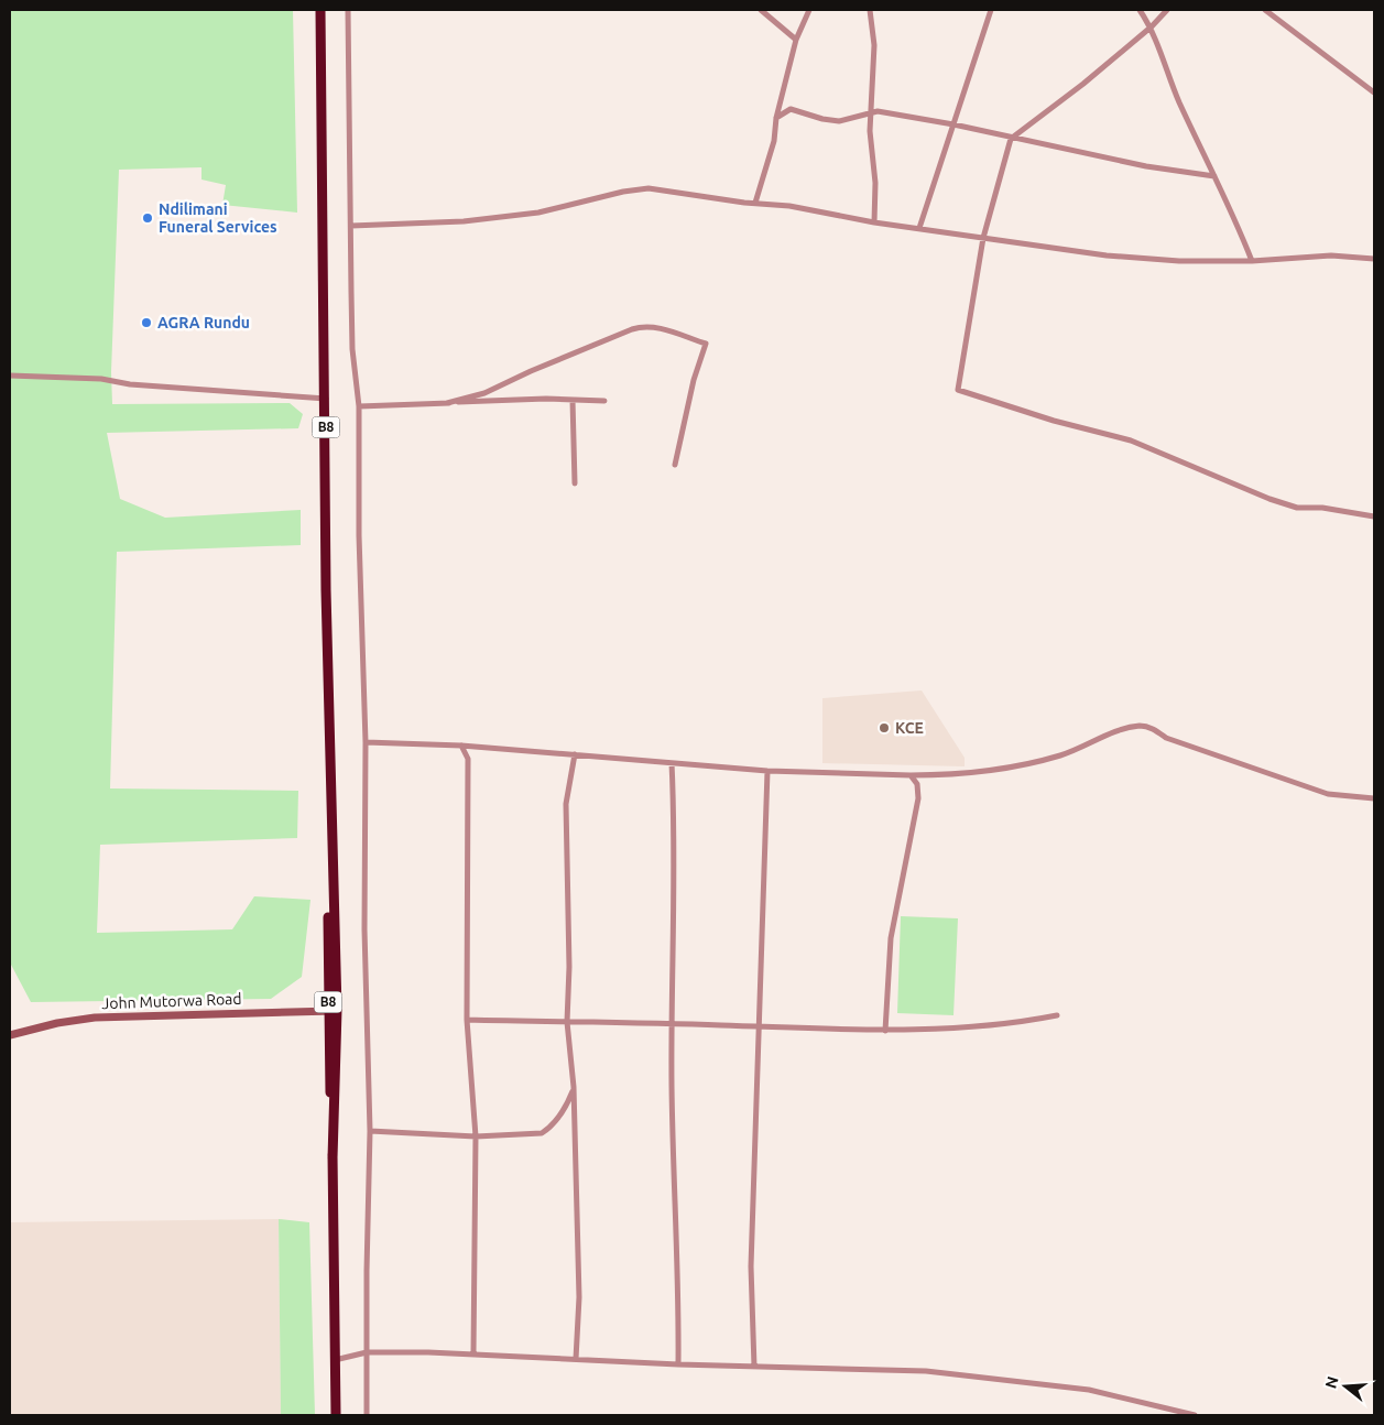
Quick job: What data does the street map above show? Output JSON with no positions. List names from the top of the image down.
{
  "streets": {
    "highway": ["B8"],
    "street": ["John Mutorwa Road"]
  },
  "crossings": [
    ["B8", "John Mutorwa Road"]
  ],
  "places": ["Ndilimani Funeral Services", "AGRA Rundu", "KCE"],
  "north": "left"
}
